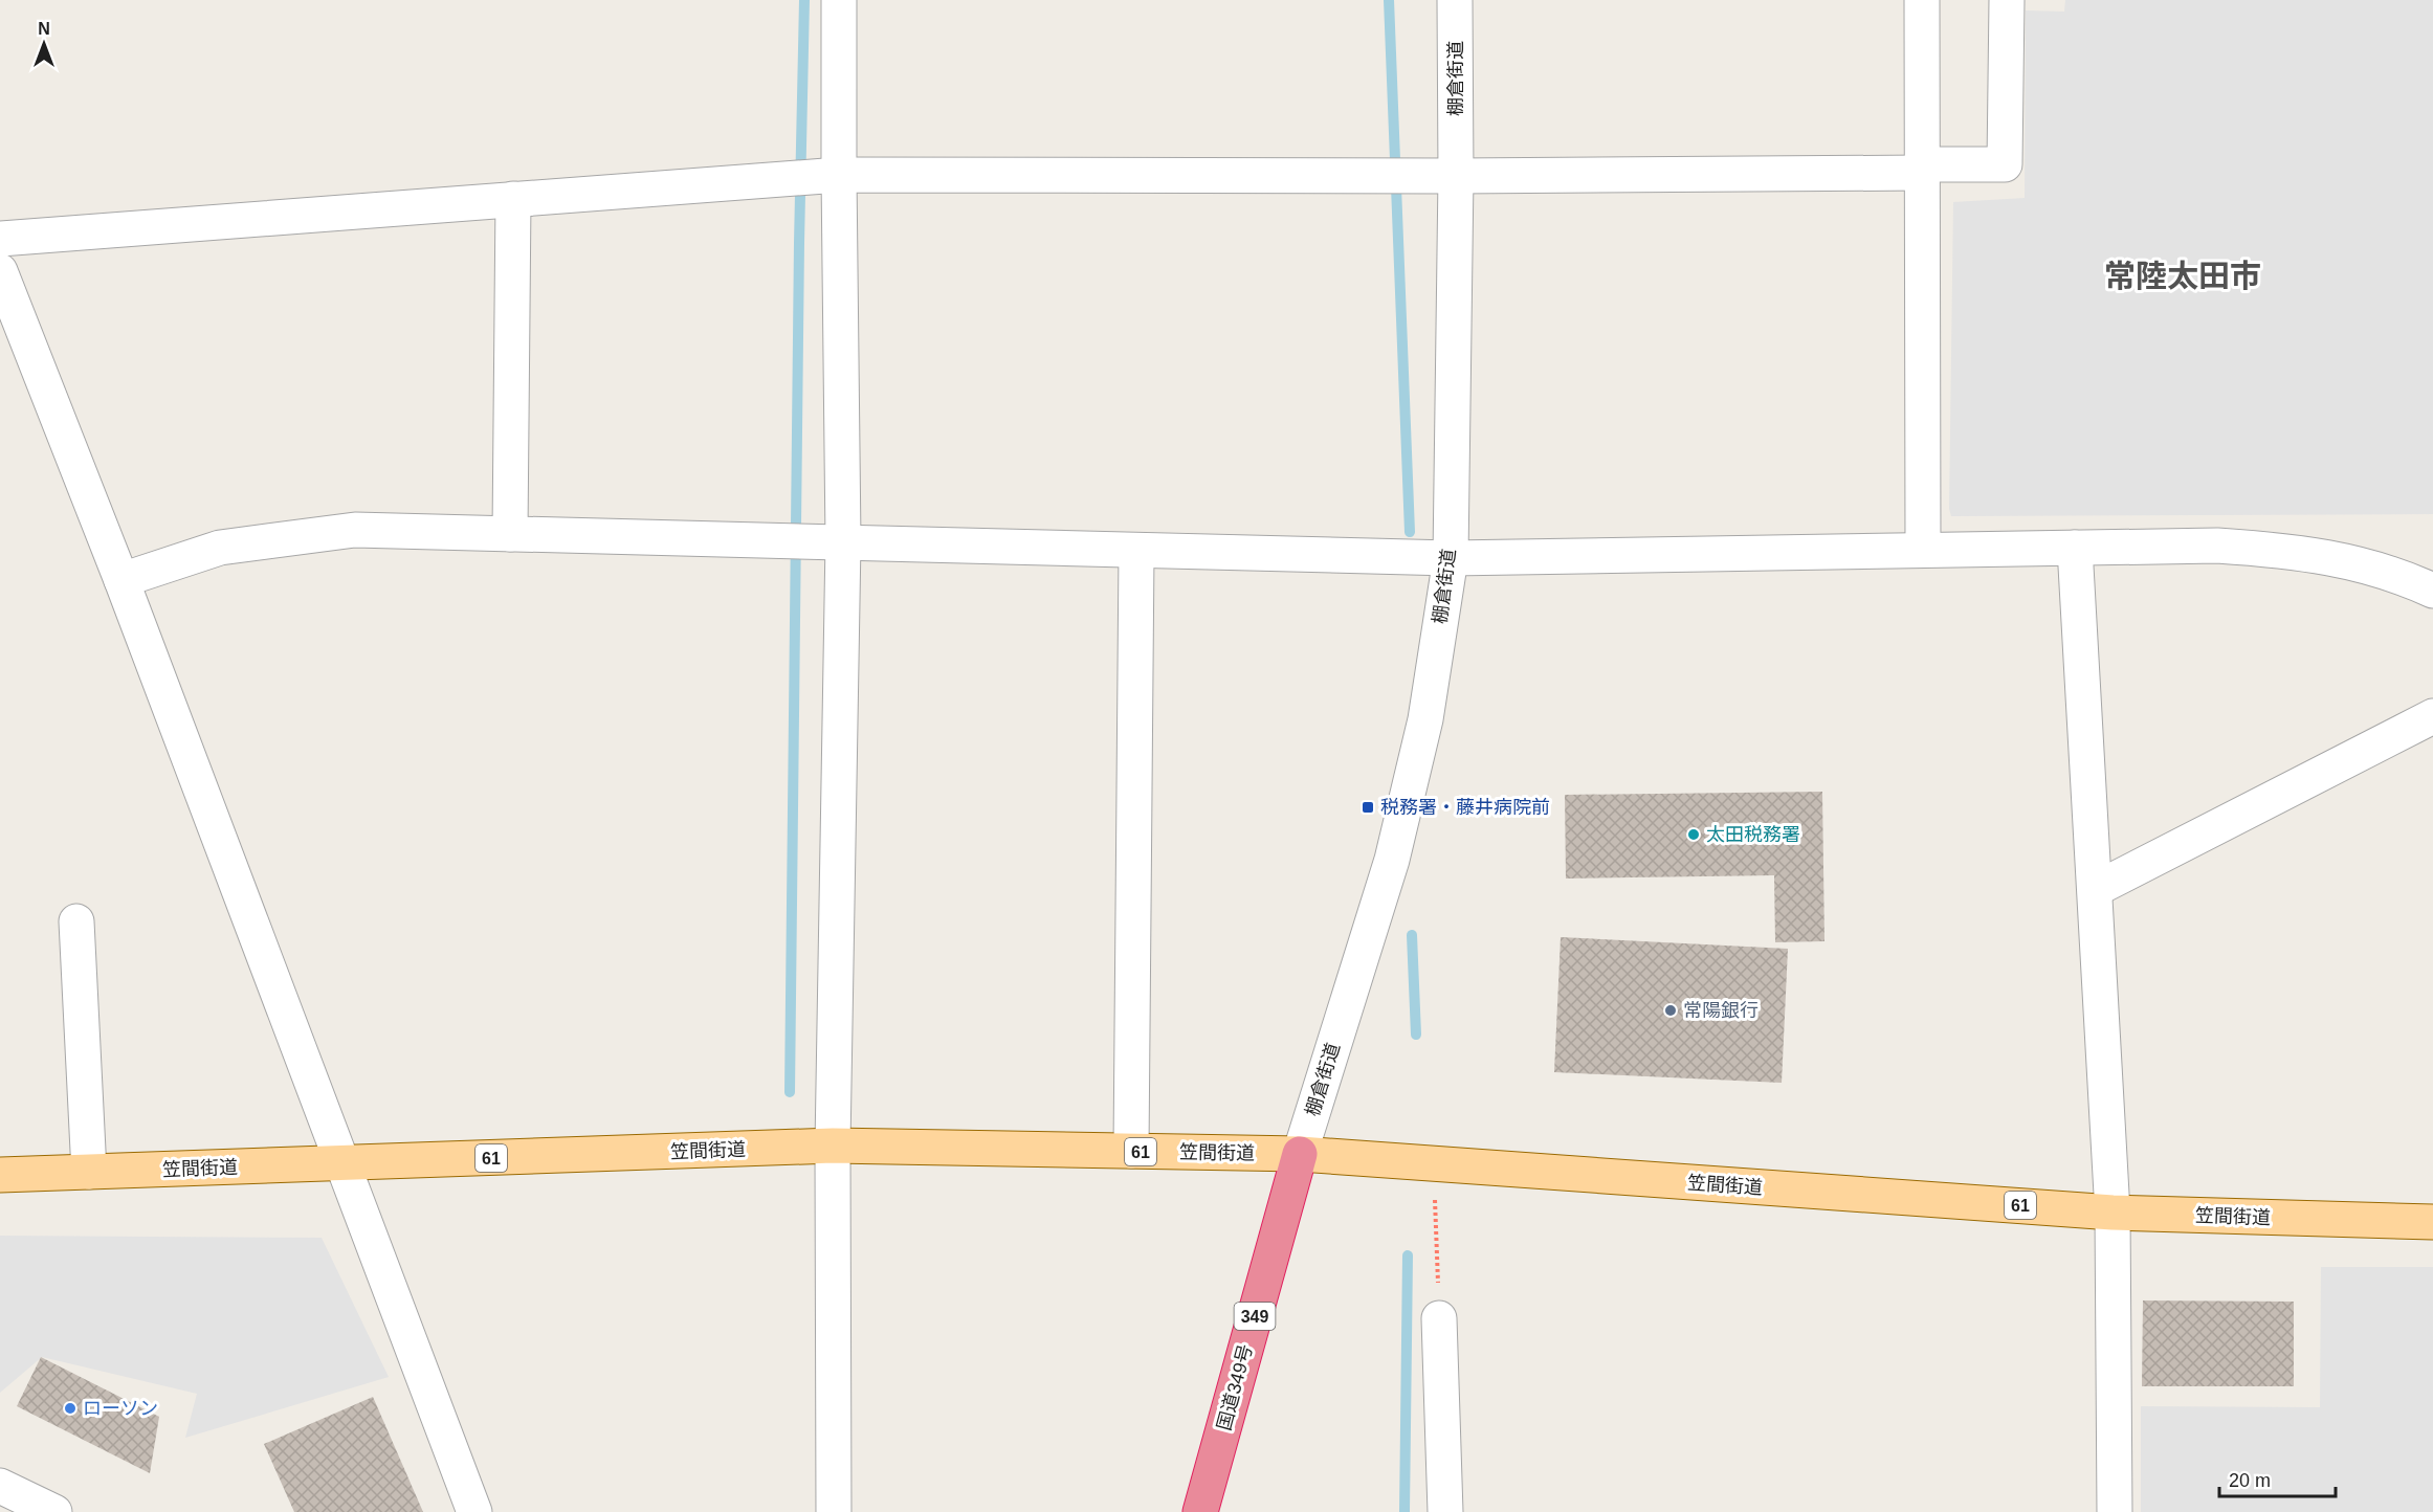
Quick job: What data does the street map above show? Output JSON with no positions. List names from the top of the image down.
{
  "streets": {
    "highway": ["349", "国道349号"],
    "main road": ["笠間街道", "61"],
    "street": ["棚倉街道"]
  },
  "crossings": [
    ["棚倉街道", "笠間街道"],
    ["棚倉街道", "国道349号"],
    ["笠間街道", "国道349号"]
  ],
  "districts": ["常陸太田市"],
  "places": {
    "transit": ["税務署・藤井病院前"],
    "other": ["太田税務署", "常陽銀行", "ローソン"]
  },
  "scale_bar": "20 m",
  "north": "top"
}
